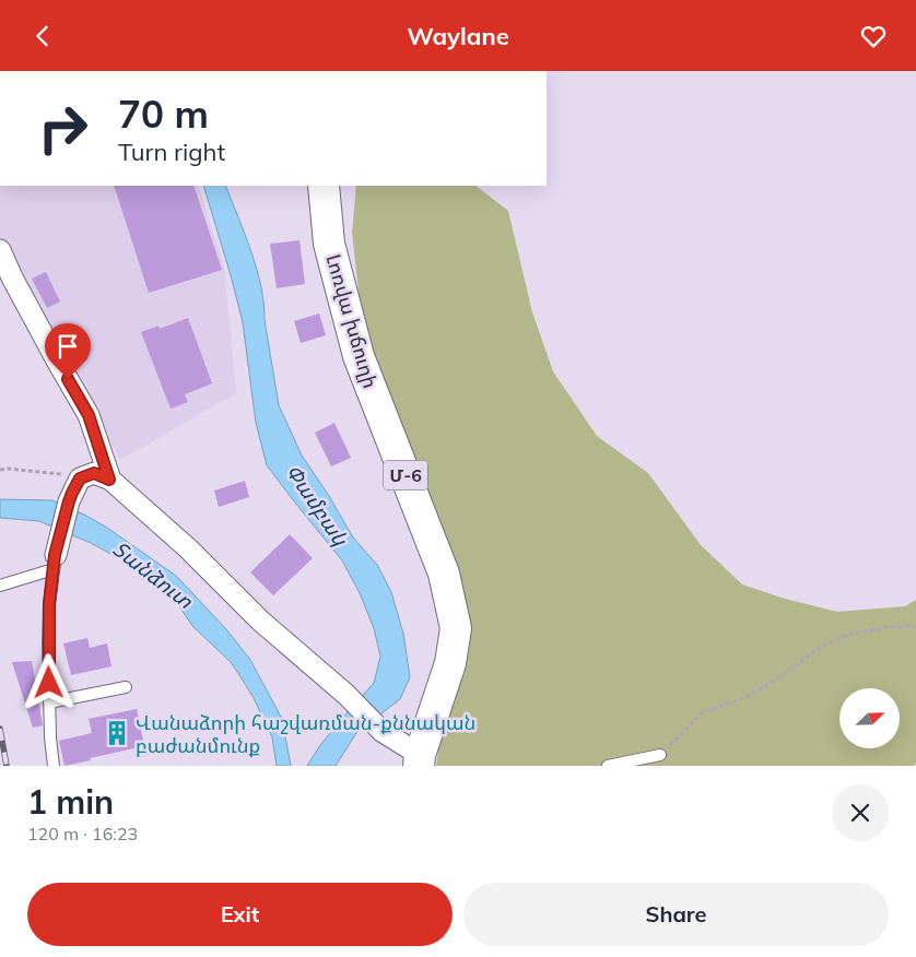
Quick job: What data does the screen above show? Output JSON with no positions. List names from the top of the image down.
{
  "streets": {
    "highway": ["Լոռվա խճուղի", "Մ-6"]
  },
  "water": ["Փամբակ", "Տանձուտ"],
  "places": {
    "building": ["Վանաձորի հաշվառման-քննական բաժանմունք"]
  },
  "north": "top right",
  "page": {
    "header": "Waylane",
    "turn": ["70 m", "Turn right"],
    "heading": ["1 min", "120 m · 16:23"],
    "buttons": ["Exit", "Share"]
  }
}
